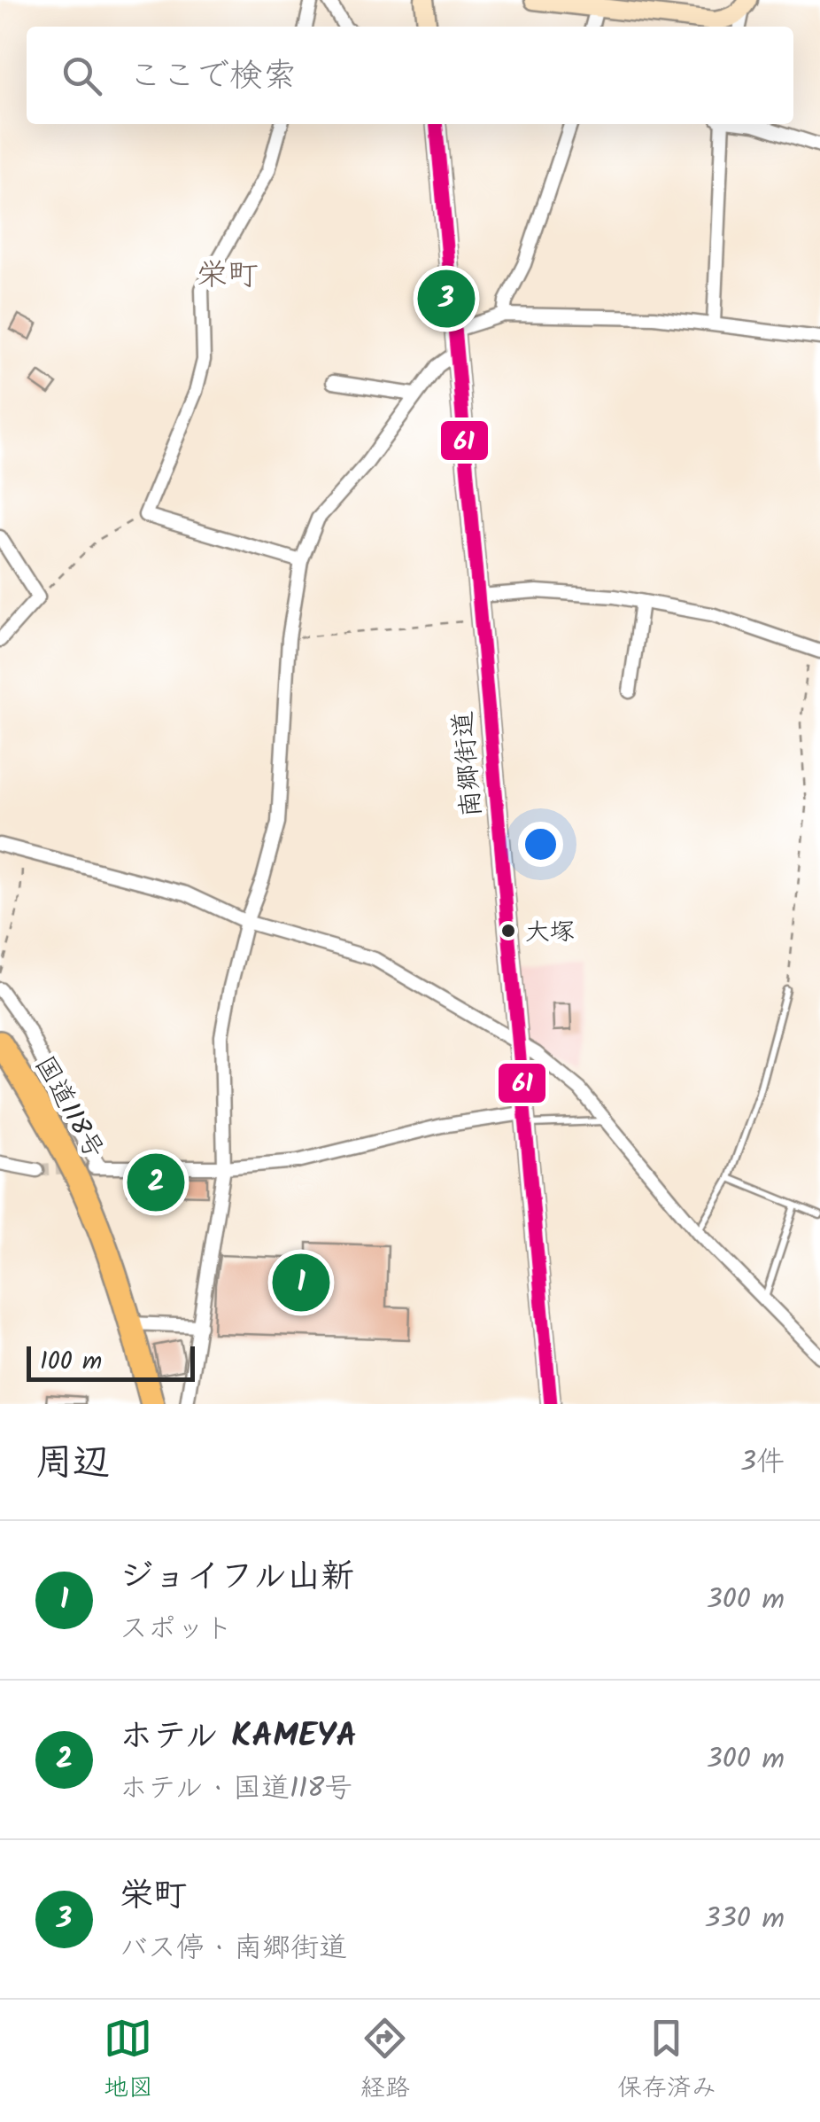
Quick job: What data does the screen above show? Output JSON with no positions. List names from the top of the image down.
{
  "streets": {
    "highway": ["国道118号"],
    "street": ["南郷街道"]
  },
  "districts": ["栄町"],
  "places": ["大塚"],
  "lines": ["transit line 61"],
  "scale_bar": "100 m",
  "page": {
    "search": "ここで検索",
    "pins": ["3", "2", "1"],
    "scale": "100 m",
    "heading": ["周辺", "3件"],
    "list": [
      {
        "mark": "1",
        "name": "ジョイフル山新",
        "note": "スポット",
        "value": "300 m"
      },
      {
        "mark": "2",
        "name": "ホテル KAMEYA",
        "note": "ホテル · 国道118号",
        "value": "300 m"
      },
      {
        "mark": "3",
        "name": "栄町",
        "note": "バス停 · 南郷街道",
        "value": "330 m"
      }
    ],
    "nav": ["地図", "経路", "保存済み"]
  }
}
